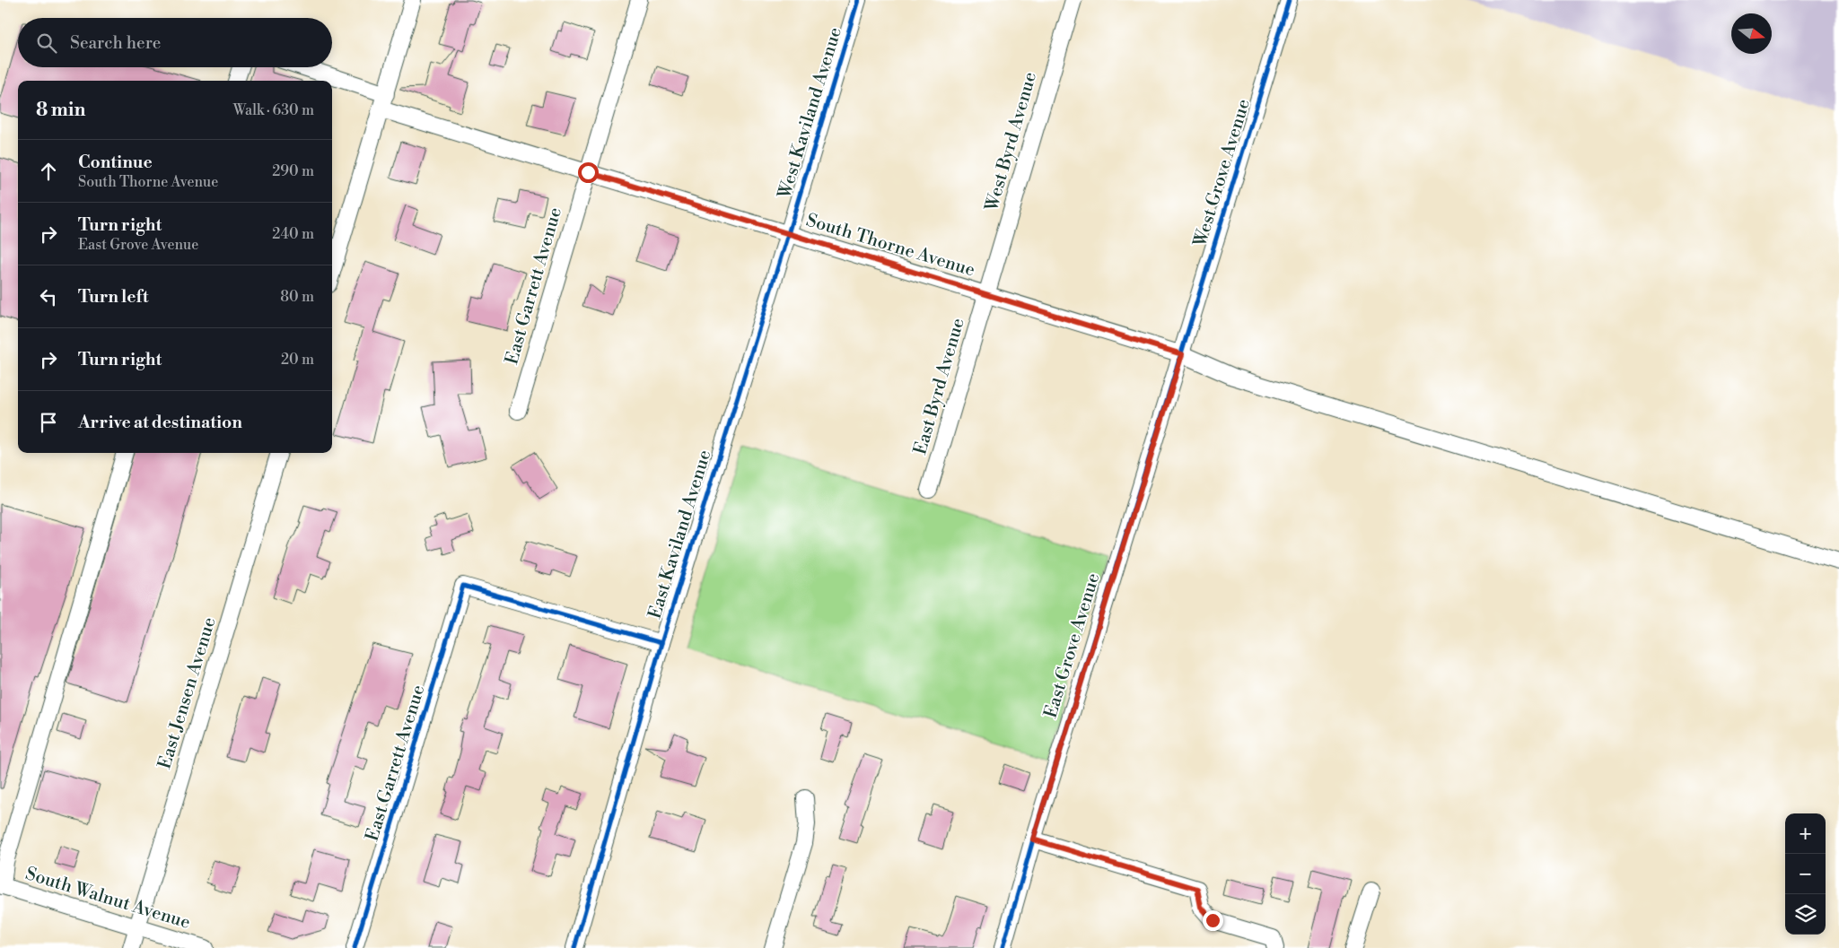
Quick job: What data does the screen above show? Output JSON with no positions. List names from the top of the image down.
{
  "streets": {
    "street": [
      "West Kaviland Avenue",
      "West Byrd Avenue",
      "West Grove Avenue",
      "South Thorne Avenue",
      "East Garrett Avenue",
      "East Byrd Avenue",
      "East Kaviland Avenue",
      "East Grove Avenue",
      "East Jensen Avenue",
      "South Walnut Avenue"
    ]
  },
  "crossings": [
    ["West Kaviland Avenue", "South Thorne Avenue"],
    ["West Kaviland Avenue", "East Kaviland Avenue"],
    ["West Byrd Avenue", "South Thorne Avenue"],
    ["West Byrd Avenue", "East Byrd Avenue"],
    ["West Grove Avenue", "South Thorne Avenue"],
    ["West Grove Avenue", "East Grove Avenue"],
    ["South Thorne Avenue", "East Garrett Avenue"],
    ["South Thorne Avenue", "East Byrd Avenue"],
    ["South Thorne Avenue", "East Kaviland Avenue"],
    ["South Thorne Avenue", "East Grove Avenue"],
    ["East Garrett Avenue", "East Kaviland Avenue"],
    ["East Jensen Avenue", "South Walnut Avenue"]
  ],
  "north": "right",
  "page": {
    "search": "Search here",
    "heading": ["8 min", "Walk · 630 m"],
    "list": [
      ["Continue", "South Thorne Avenue", "290 m"],
      ["Turn right", "East Grove Avenue", "240 m"],
      ["Turn left", "80 m"],
      ["Turn right", "20 m"],
      "Arrive at destination"
    ],
    "map_buttons": ["+", "−"]
  }
}
